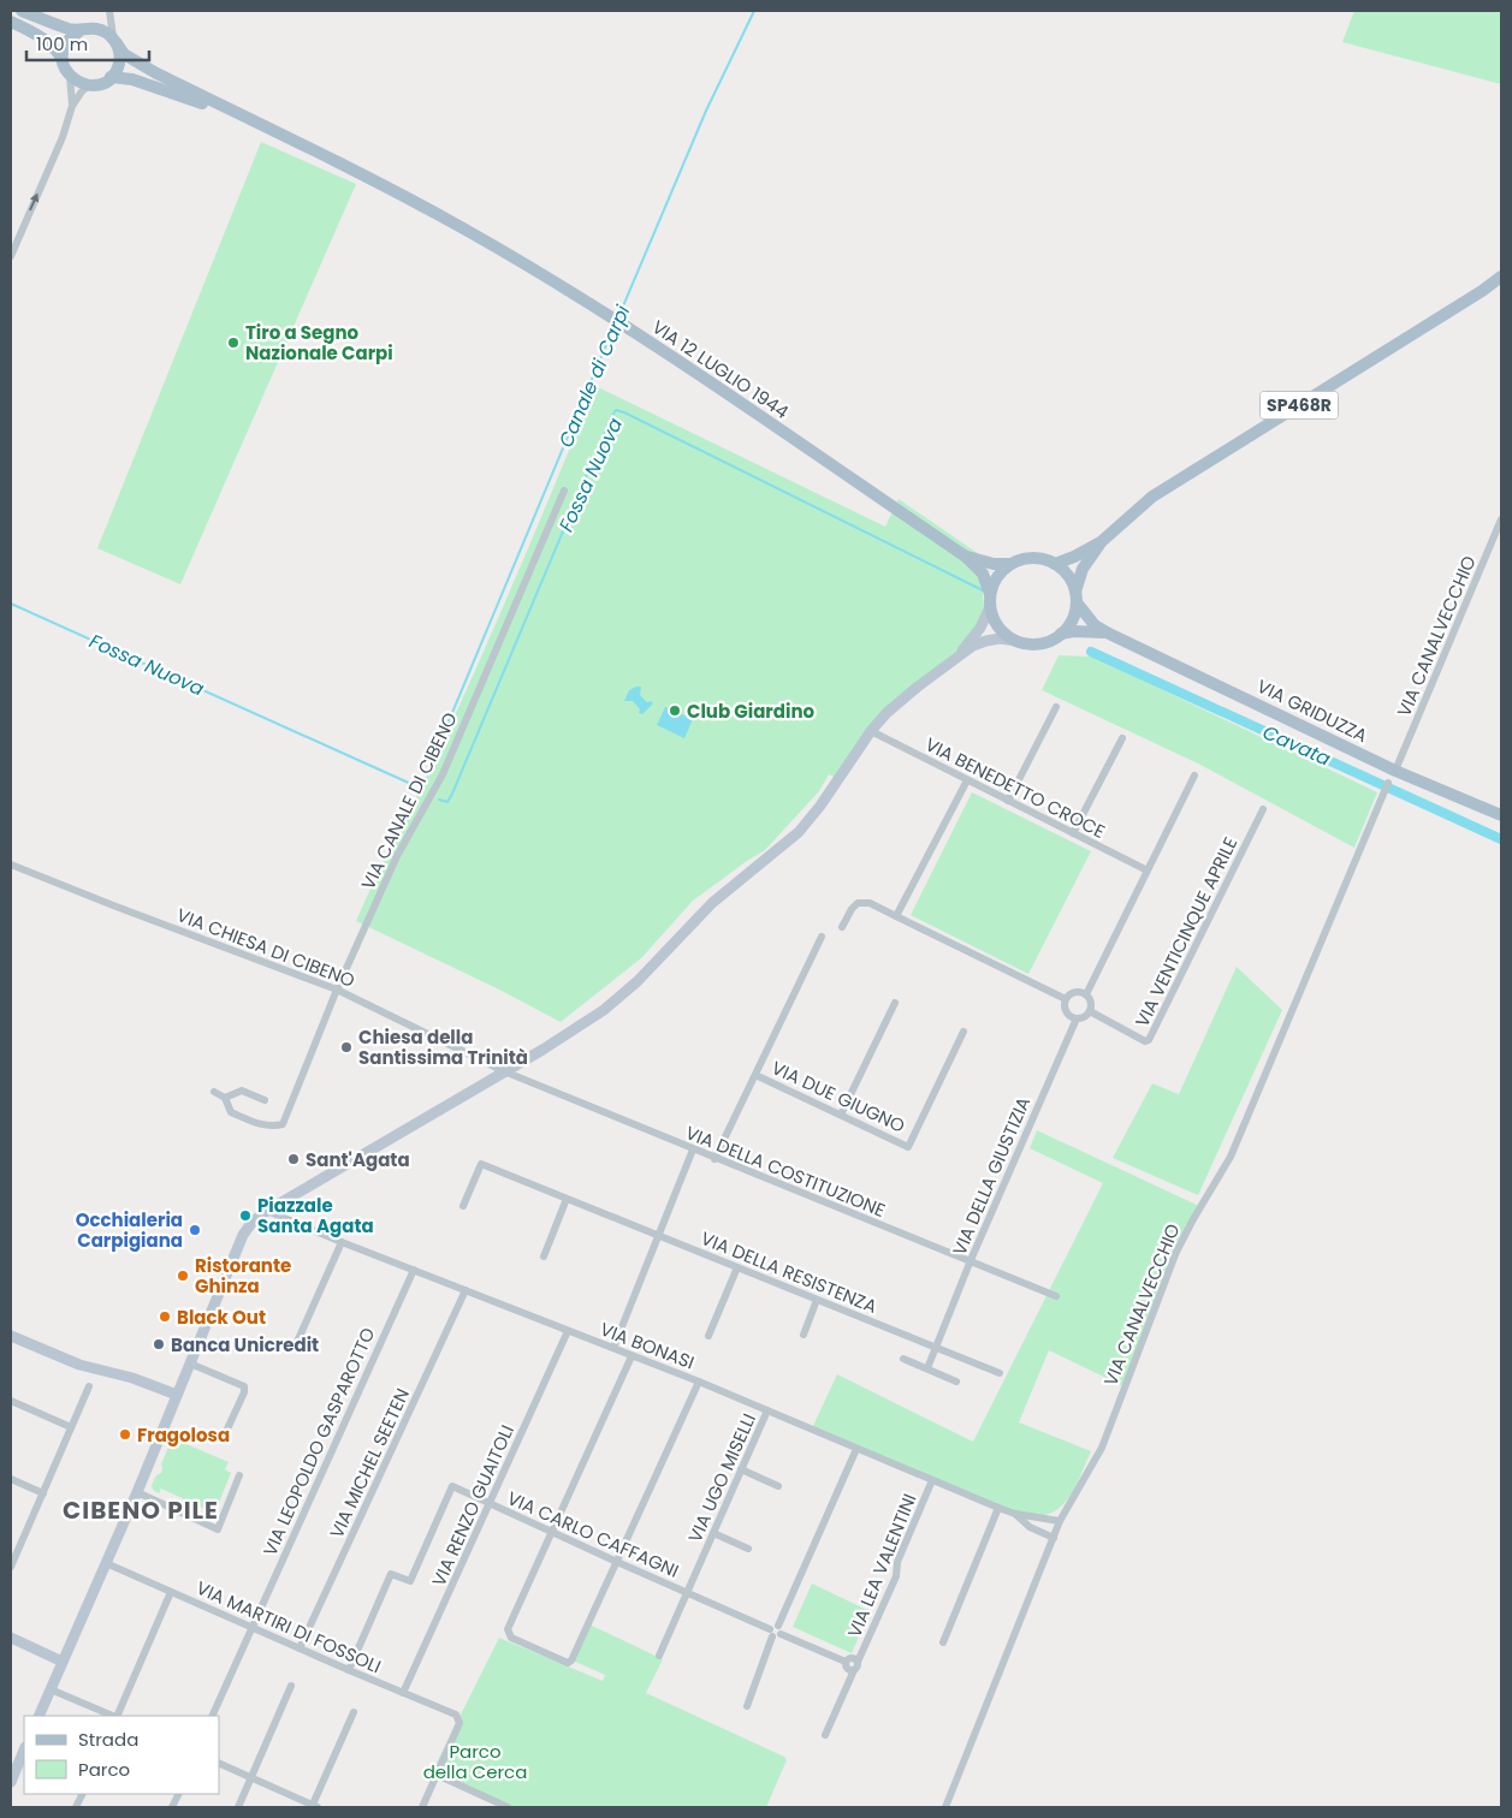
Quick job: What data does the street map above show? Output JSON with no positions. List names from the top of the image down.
{
  "streets": {
    "main road": ["VIA 12 LUGLIO 1944", "SP468R", "VIA GRIDUZZA"],
    "street": [
      "VIA CANALVECCHIO",
      "VIA BENEDETTO CROCE",
      "VIA CANALE DI CIBENO",
      "VIA VENTICINQUE APRILE",
      "VIA CHIESA DI CIBENO",
      "VIA DUE GIUGNO",
      "VIA DELLA COSTITUZIONE",
      "VIA DELLA GIUSTIZIA",
      "VIA DELLA RESISTENZA",
      "VIA BONASI",
      "VIA LEOPOLDO GASPAROTTO",
      "VIA MICHEL SEETEN",
      "VIA UGO MISELLI",
      "VIA RENZO GUAITOLI",
      "VIA CARLO CAFFAGNI",
      "VIA LEA VALENTINI",
      "VIA MARTIRI DI FOSSOLI"
    ]
  },
  "crossings": [
    ["SP468R", "VIA GRIDUZZA"],
    ["VIA CANALVECCHIO", "VIA BONASI"],
    ["VIA CANALE DI CIBENO", "VIA CHIESA DI CIBENO"],
    ["VIA VENTICINQUE APRILE", "VIA DELLA GIUSTIZIA"],
    ["VIA CHIESA DI CIBENO", "VIA DELLA COSTITUZIONE"],
    ["VIA DELLA COSTITUZIONE", "VIA DELLA GIUSTIZIA"],
    ["VIA DELLA GIUSTIZIA", "VIA DELLA RESISTENZA"],
    ["VIA BONASI", "VIA LEOPOLDO GASPAROTTO"],
    ["VIA BONASI", "VIA MICHEL SEETEN"],
    ["VIA BONASI", "VIA UGO MISELLI"],
    ["VIA BONASI", "VIA RENZO GUAITOLI"],
    ["VIA BONASI", "VIA LEA VALENTINI"],
    ["VIA LEOPOLDO GASPAROTTO", "VIA MARTIRI DI FOSSOLI"],
    ["VIA MICHEL SEETEN", "VIA MARTIRI DI FOSSOLI"],
    ["VIA UGO MISELLI", "VIA CARLO CAFFAGNI"],
    ["VIA RENZO GUAITOLI", "VIA CARLO CAFFAGNI"],
    ["VIA RENZO GUAITOLI", "VIA MARTIRI DI FOSSOLI"],
    ["VIA CARLO CAFFAGNI", "VIA MARTIRI DI FOSSOLI"]
  ],
  "districts": ["CIBENO PILE"],
  "water": ["Canale di Carpi", "Fossa Nuova", "Cavata"],
  "parks": ["Parco della Cerca"],
  "places": [
    "Tiro a Segno Nazionale Carpi",
    "Club Giardino",
    "Chiesa della Santissima Trinità",
    "Sant'Agata",
    "Piazzale Santa Agata",
    "Occhialeria Carpigiana",
    "Ristorante Ghinza",
    "Black Out",
    "Banca Unicredit",
    "Fragolosa"
  ],
  "legend": ["Strada", "Parco"],
  "scale_bar": "100 m"
}
